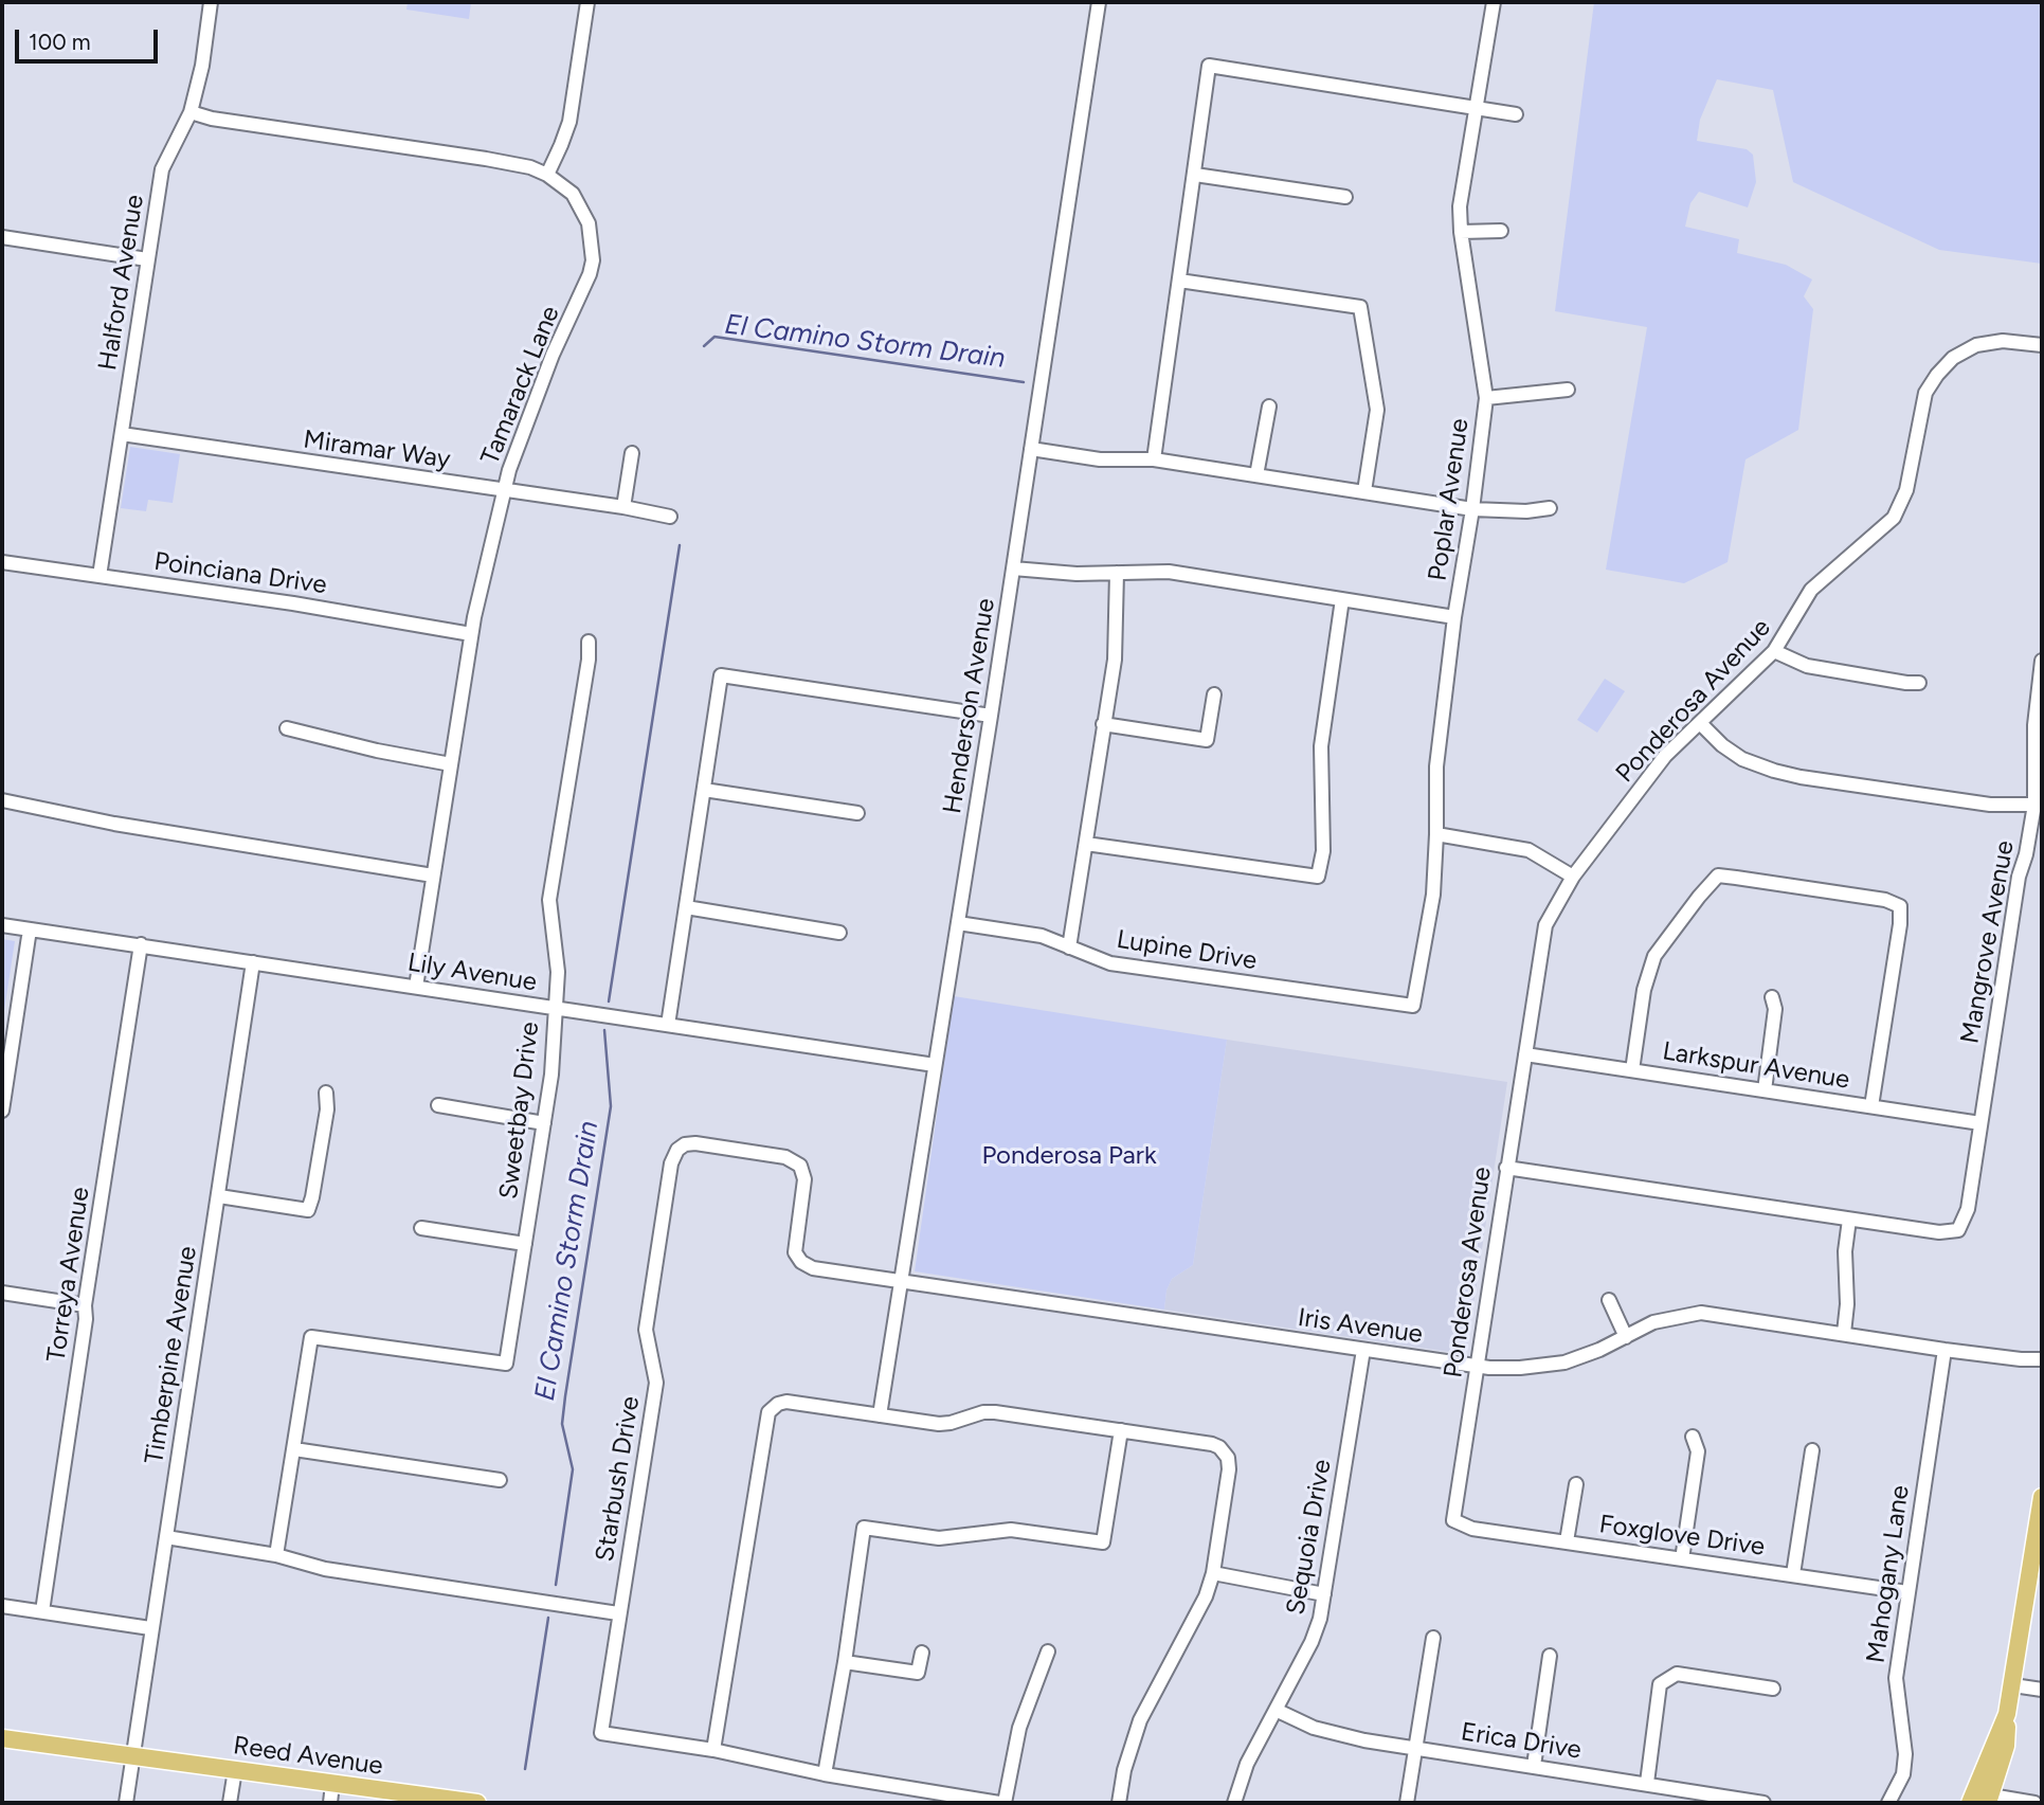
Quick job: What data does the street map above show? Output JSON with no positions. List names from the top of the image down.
{
  "streets": {
    "main road": ["Reed Avenue"],
    "street": [
      "Halford Avenue",
      "Tamarack Lane",
      "Miramar Way",
      "Poplar Avenue",
      "Poinciana Drive",
      "Ponderosa Avenue",
      "Henderson Avenue",
      "Mangrove Avenue",
      "Lupine Drive",
      "Lily Avenue",
      "Larkspur Avenue",
      "Sweetbay Drive",
      "Torreya Avenue",
      "Iris Avenue",
      "Timberpine Avenue",
      "Starbush Drive",
      "Foxglove Drive",
      "Sequoia Drive",
      "Mahogany Lane",
      "Erica Drive"
    ]
  },
  "crossings": [
    ["Halford Avenue", "Tamarack Lane"],
    ["Halford Avenue", "Miramar Way"],
    ["Halford Avenue", "Poinciana Drive"],
    ["Tamarack Lane", "Miramar Way"],
    ["Tamarack Lane", "Poinciana Drive"],
    ["Tamarack Lane", "Lily Avenue"],
    ["Poplar Avenue", "Lupine Drive"],
    ["Ponderosa Avenue", "Larkspur Avenue"],
    ["Ponderosa Avenue", "Iris Avenue"],
    ["Ponderosa Avenue", "Foxglove Drive"],
    ["Henderson Avenue", "Lupine Drive"],
    ["Henderson Avenue", "Lily Avenue"],
    ["Henderson Avenue", "Iris Avenue"],
    ["Mangrove Avenue", "Larkspur Avenue"],
    ["Lily Avenue", "Sweetbay Drive"],
    ["Lily Avenue", "Torreya Avenue"],
    ["Lily Avenue", "Timberpine Avenue"],
    ["Iris Avenue", "Starbush Drive"],
    ["Iris Avenue", "Sequoia Drive"],
    ["Iris Avenue", "Mahogany Lane"],
    ["Timberpine Avenue", "Reed Avenue"],
    ["Foxglove Drive", "Mahogany Lane"],
    ["Sequoia Drive", "Erica Drive"]
  ],
  "water": ["El Camino Storm Drain"],
  "parks": ["Ponderosa Park"],
  "scale_bar": "100 m"
}
